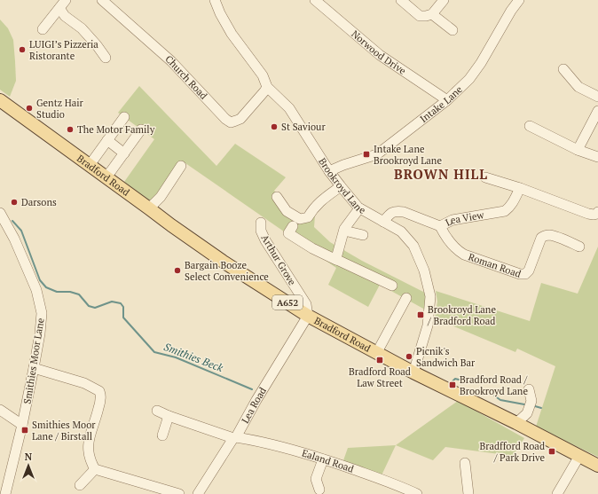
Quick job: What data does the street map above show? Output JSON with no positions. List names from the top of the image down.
{
  "streets": {
    "main road": ["Bradford Road", "A652"],
    "street": [
      "Norwood Drive",
      "Church Road",
      "Intake Lane",
      "Brookroyd Lane",
      "Lea View",
      "Arthur Grove",
      "Roman Road",
      "Smithies Moor Lane",
      "Lea Road",
      "Ealand Road"
    ]
  },
  "crossings": [
    ["Norwood Drive", "Intake Lane"],
    ["Church Road", "Brookroyd Lane"],
    ["Intake Lane", "Brookroyd Lane"],
    ["Bradford Road", "Brookroyd Lane"],
    ["Bradford Road", "Arthur Grove"],
    ["Bradford Road", "Lea Road"],
    ["Brookroyd Lane", "Lea View"],
    ["Lea View", "Roman Road"],
    ["Arthur Grove", "Lea Road"],
    ["Lea Road", "Ealand Road"]
  ],
  "districts": ["BROWN HILL"],
  "water": ["Smithies Beck"],
  "places": {
    "other": [
      "LUIGI’s Pizzeria Ristorante",
      "Gentz Hair Studio",
      "St Saviour",
      "The Motor Family",
      "Darsons",
      "Bargain Booze Select Convenience",
      "Picnik's Sandwich Bar"
    ],
    "transit": [
      "Intake Lane Brookroyd Lane",
      "Brookroyd Lane / Bradford Road",
      "Bradford Road Law Street",
      "Bradford Road / Brookroyd Lane",
      "Smithies Moor Lane / Birstall",
      "Bradfford Road / Park Drive"
    ]
  },
  "north": "top"
}
